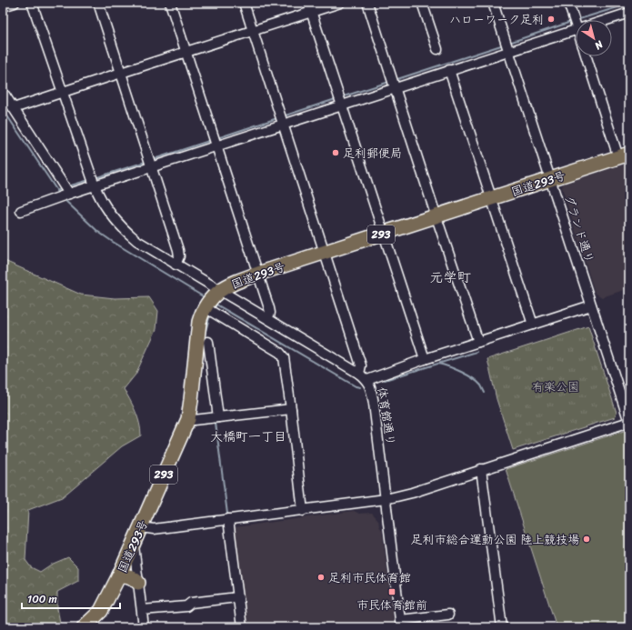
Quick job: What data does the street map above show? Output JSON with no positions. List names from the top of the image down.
{
  "streets": {
    "highway": ["国道293号", "293"],
    "street": ["グランド通り", "体育館通り"]
  },
  "crossings": [
    ["国道293号", "グランド通り"],
    ["国道293号", "体育館通り"]
  ],
  "districts": ["元学町", "大橋町一丁目"],
  "parks": ["有楽公園"],
  "places": {
    "other": [
      "ハローワーク足利",
      "足利郵便局",
      "足利市総合運動公園 陸上競技場",
      "足利市民体育館"
    ],
    "transit": ["市民体育館前"]
  },
  "scale_bar": "100 m",
  "north": "bottom right"
}
